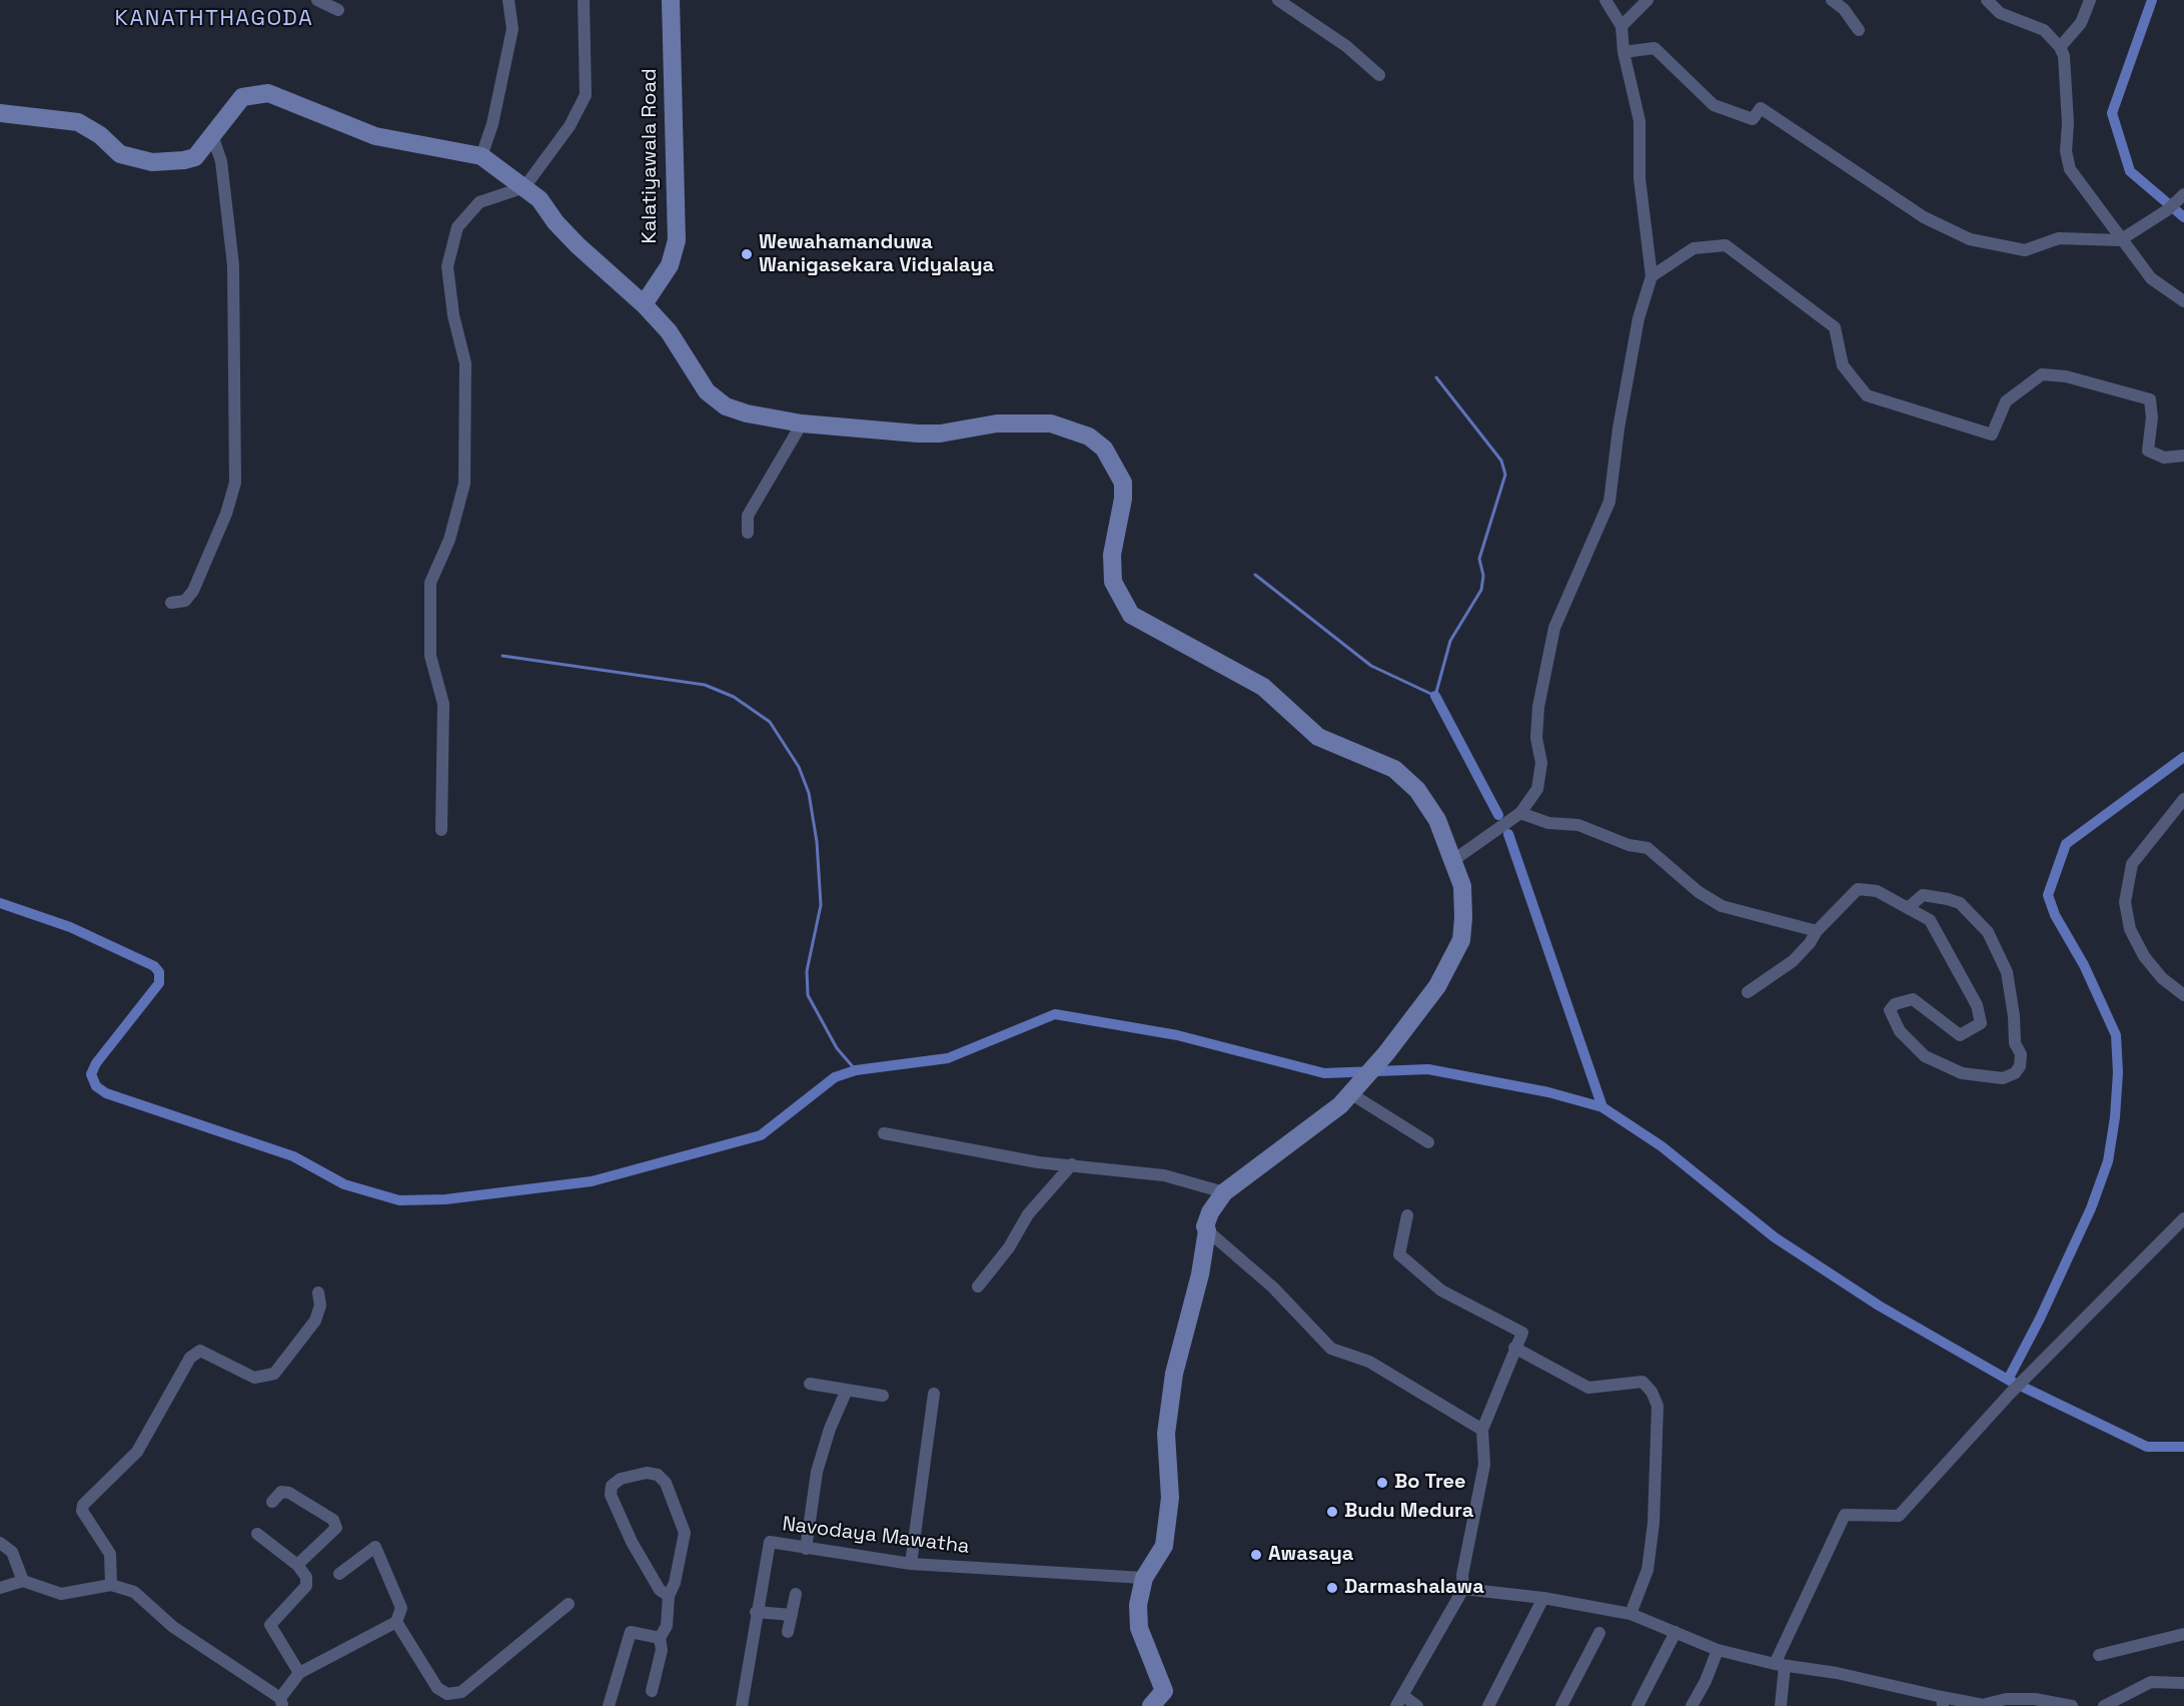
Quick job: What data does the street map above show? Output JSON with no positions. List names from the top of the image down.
{
  "streets": {
    "street": ["Kalatiyawala Road", "Navodaya Mawatha"]
  },
  "districts": ["KANATHTHAGODA"],
  "places": [
    "Wewahamanduwa Wanigasekara Vidyalaya",
    "Bo Tree",
    "Budu Medura",
    "Awasaya",
    "Darmashalawa"
  ]
}
